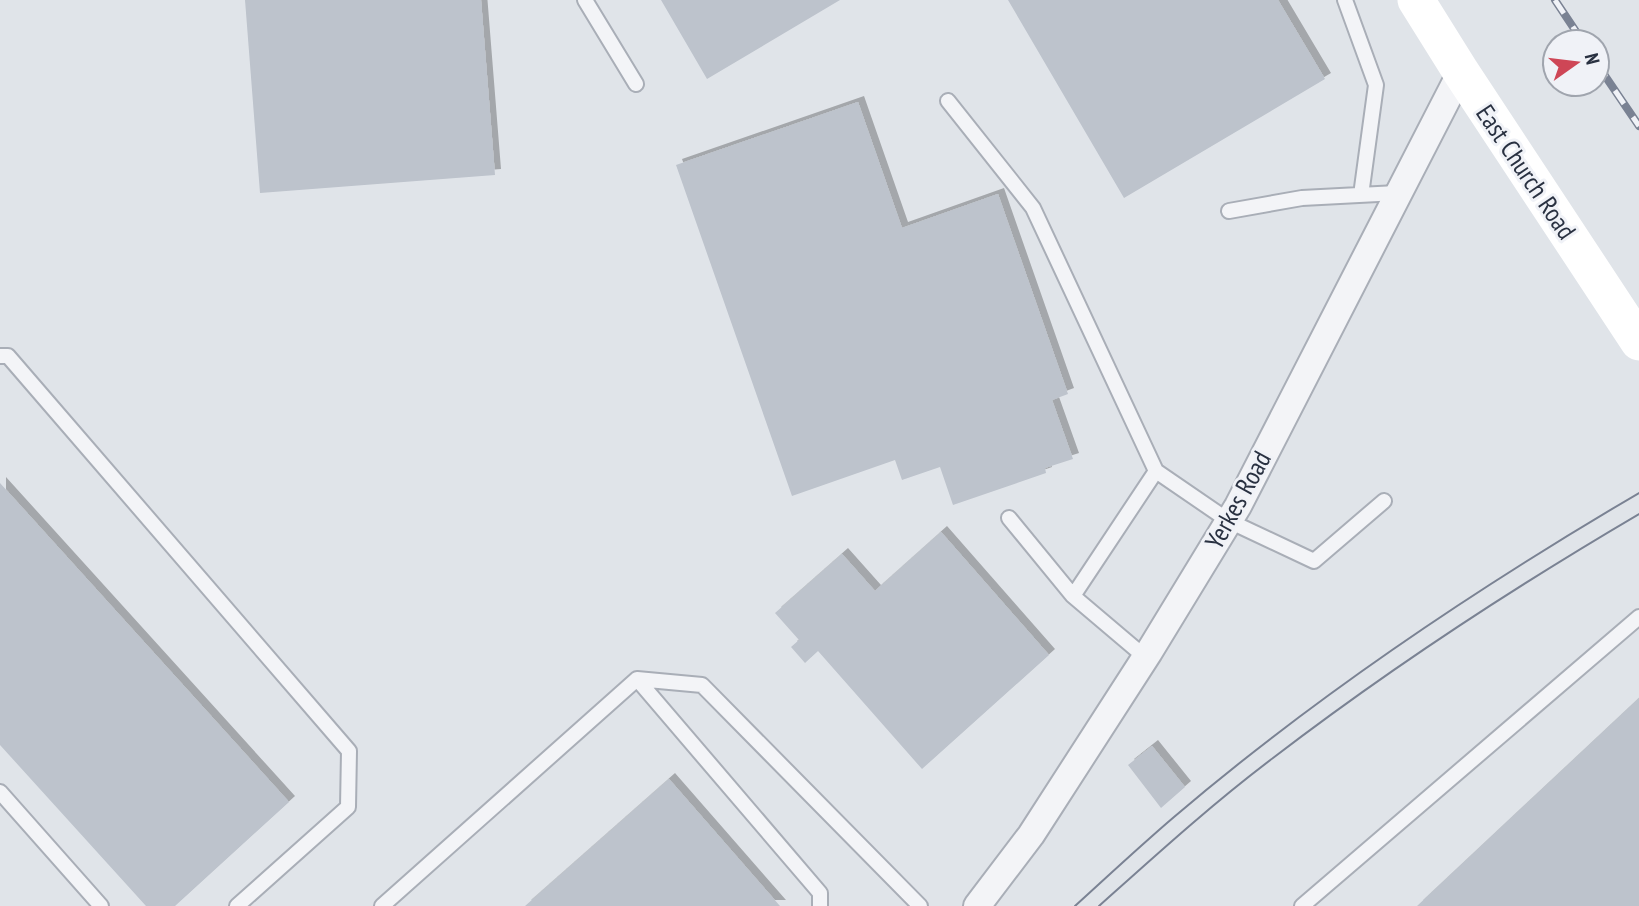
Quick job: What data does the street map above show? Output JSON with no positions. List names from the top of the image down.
{
  "streets": {
    "street": ["East Church Road", "Yerkes Road"]
  },
  "crossings": [
    ["East Church Road", "Yerkes Road"]
  ],
  "north": "right"
}
